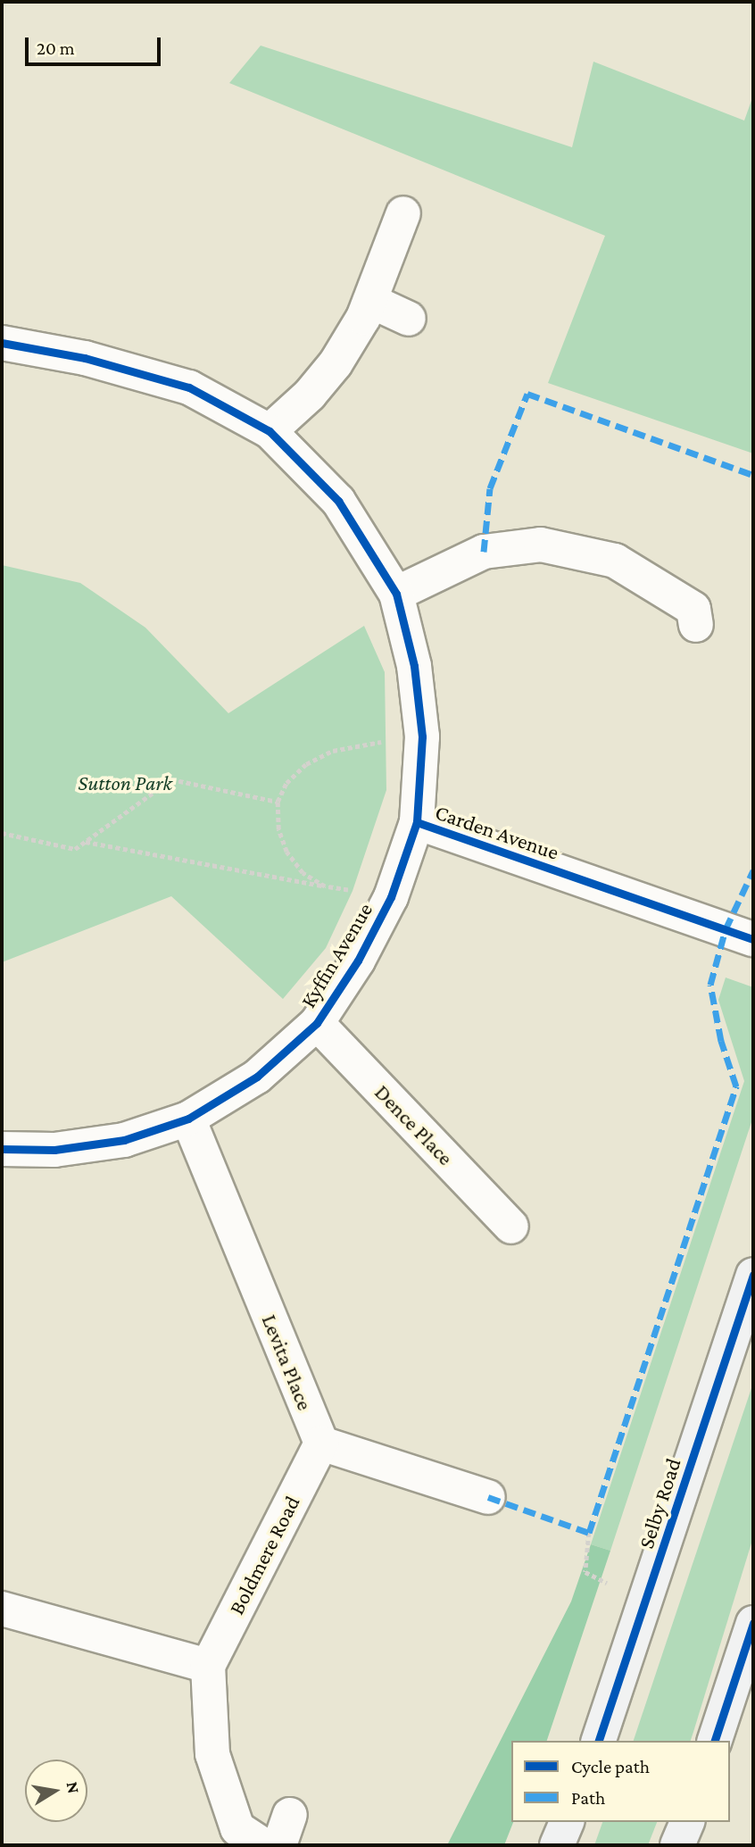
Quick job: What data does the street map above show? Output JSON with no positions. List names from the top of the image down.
{
  "streets": {
    "main road": ["Selby Road"],
    "street": [
      "Carden Avenue",
      "Kyffin Avenue",
      "Dence Place",
      "Levita Place",
      "Boldmere Road"
    ]
  },
  "crossings": [
    ["Carden Avenue", "Kyffin Avenue"],
    ["Kyffin Avenue", "Dence Place"],
    ["Kyffin Avenue", "Levita Place"],
    ["Levita Place", "Boldmere Road"]
  ],
  "parks": ["Sutton Park"],
  "legend": ["Cycle path", "Path"],
  "scale_bar": "20 m",
  "north": "right"
}
